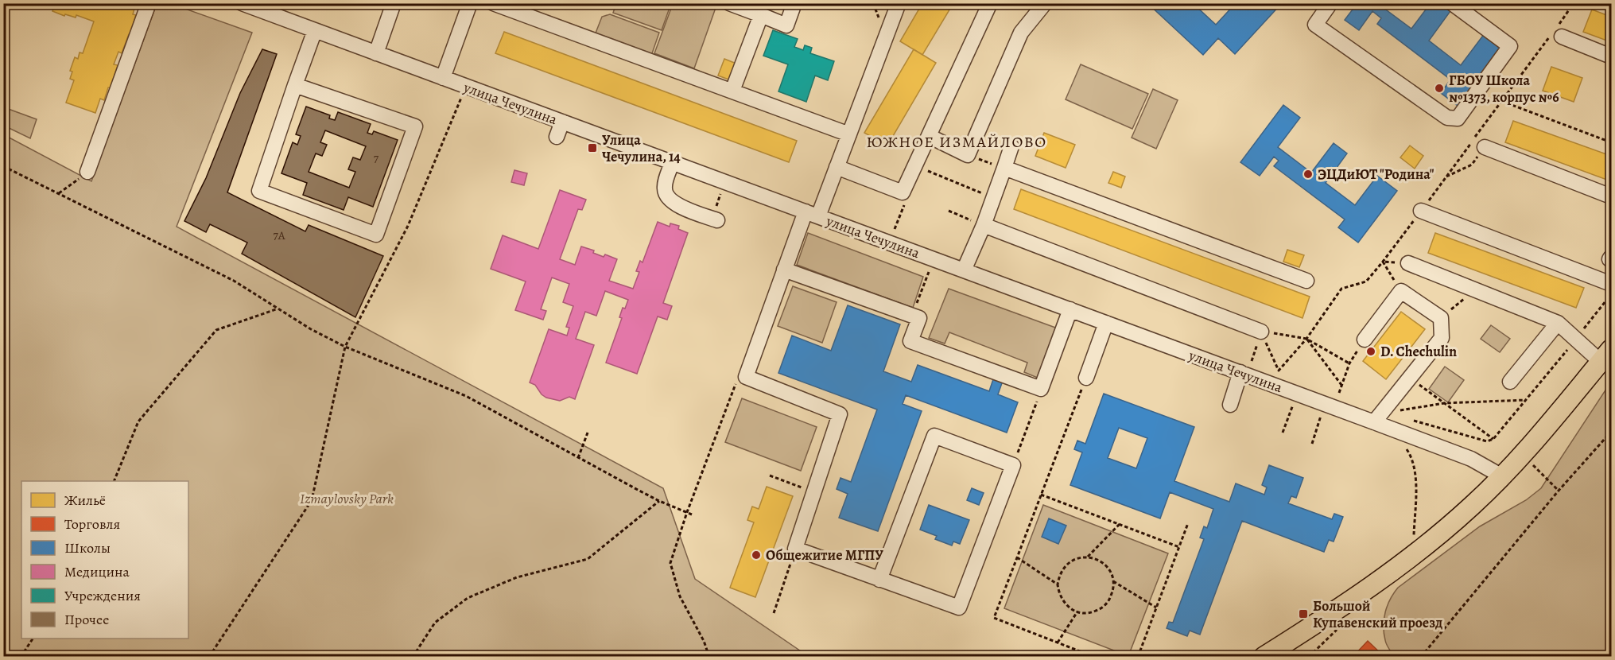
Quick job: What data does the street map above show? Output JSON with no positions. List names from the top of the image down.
{
  "streets": {
    "street": ["улица Чечулина"]
  },
  "districts": ["ЮЖНОЕ ИЗМАЙЛОВО"],
  "parks": ["Izmaylovsky Park"],
  "places": {
    "other": [
      "ГБОУ Школа №1373, корпус №6",
      "ЭЦДиЮТ \"Родина\"",
      "D. Chechulin",
      "Общежитие МГПУ"
    ],
    "transit": ["Улица Чечулина, 14", "Большой Купавенский проезд"]
  },
  "house_numbers": ["7", "7А"],
  "legend": [
    "Жильё",
    "Торговля",
    "Школы",
    "Медицина",
    "Учреждения",
    "Прочее"
  ]
}
